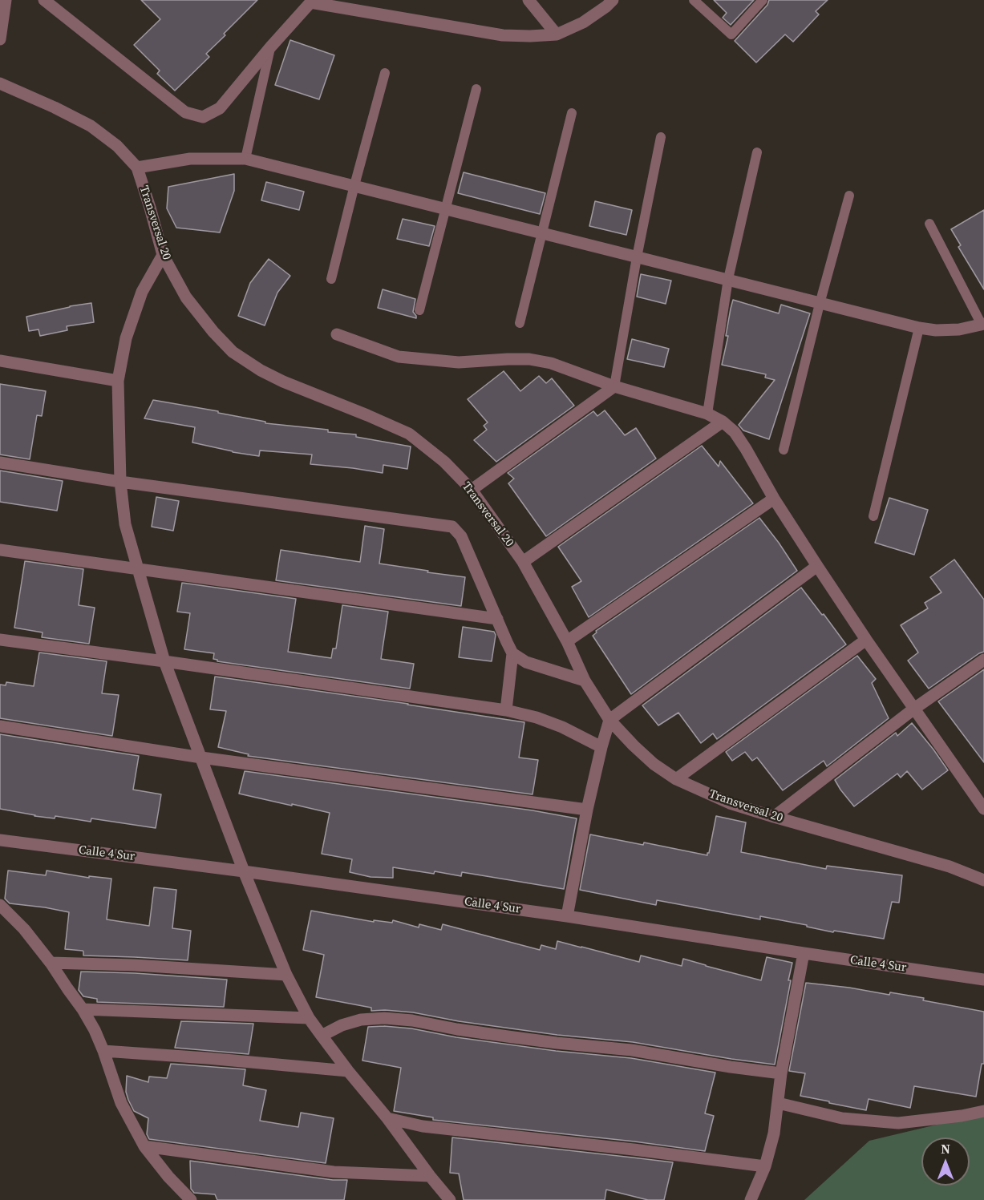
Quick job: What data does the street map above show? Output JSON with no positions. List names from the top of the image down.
{
  "streets": {
    "street": ["Transversal 20", "Calle 4 Sur"]
  },
  "north": "top"
}
